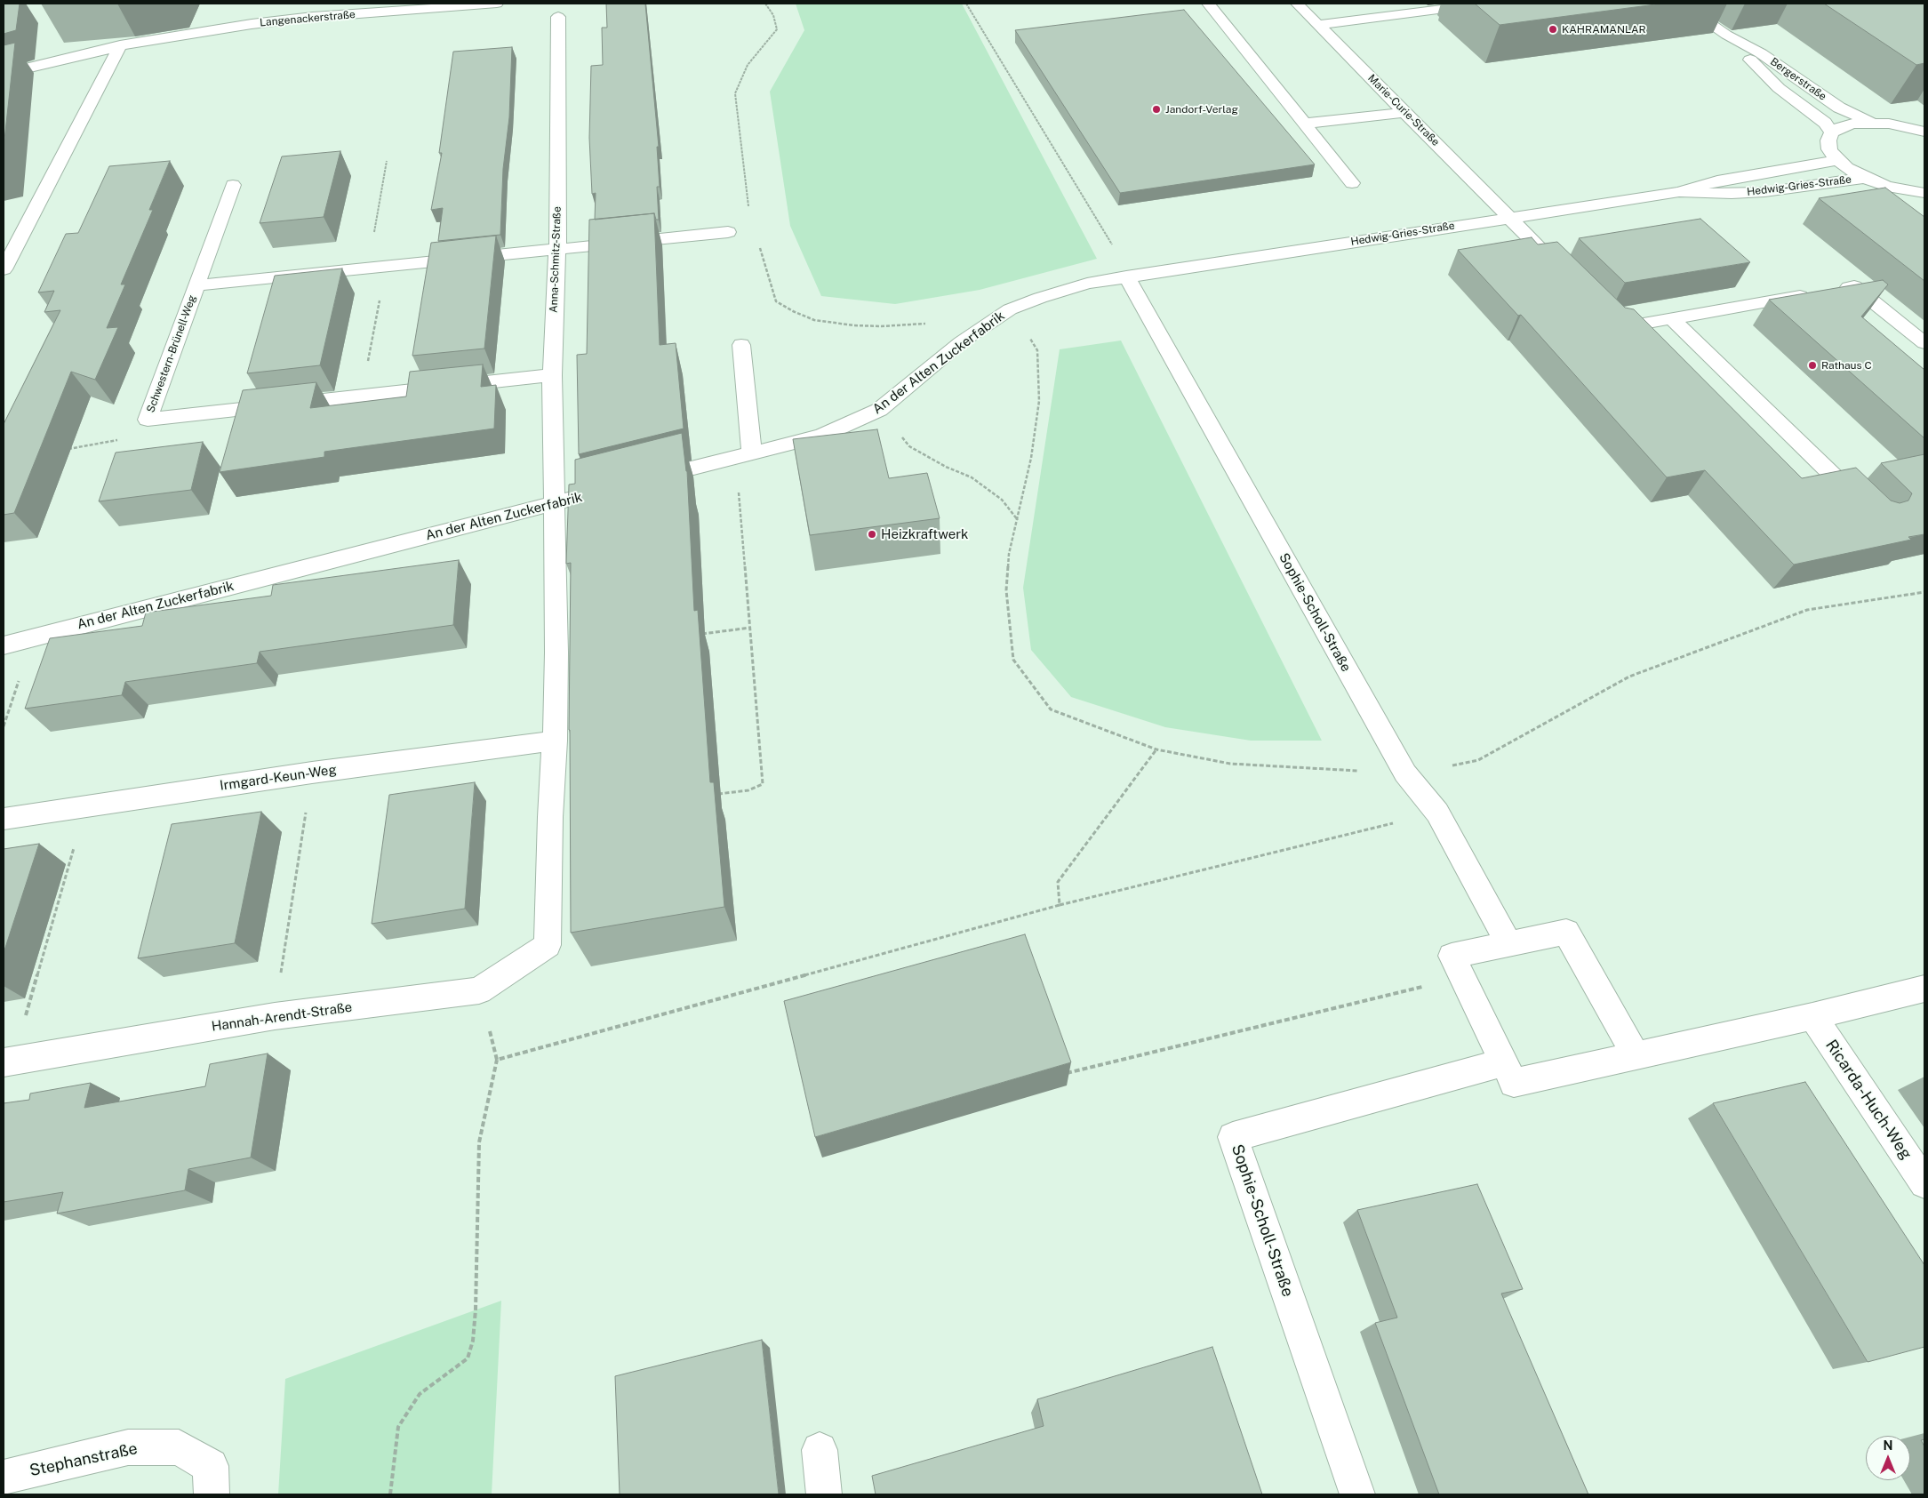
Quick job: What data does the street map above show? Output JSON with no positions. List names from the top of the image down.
{
  "streets": {
    "street": [
      "Langenackerstraße",
      "Bergerstraße",
      "Marie-Curie-Straße",
      "Hedwig-Gries-Straße",
      "Anna-Schmitz-Straße",
      "Schwestern-Brünell-Weg",
      "An der Alten Zuckerfabrik",
      "Sophie-Scholl-Straße",
      "Irmgard-Keun-Weg",
      "Hannah-Arendt-Straße",
      "Ricarda-Huch-Weg",
      "Stephanstraße"
    ]
  },
  "crossings": [
    ["Marie-Curie-Straße", "Hedwig-Gries-Straße"],
    ["Hedwig-Gries-Straße", "An der Alten Zuckerfabrik"],
    ["Hedwig-Gries-Straße", "Sophie-Scholl-Straße"],
    ["Anna-Schmitz-Straße", "Schwestern-Brünell-Weg"],
    ["Anna-Schmitz-Straße", "An der Alten Zuckerfabrik"],
    ["An der Alten Zuckerfabrik", "Sophie-Scholl-Straße"],
    ["Irmgard-Keun-Weg", "Hannah-Arendt-Straße"]
  ],
  "places": [
    "KAHRAMANLAR",
    "Jandorf-Verlag",
    "Rathaus C",
    "Heizkraftwerk"
  ],
  "north": "top"
}
